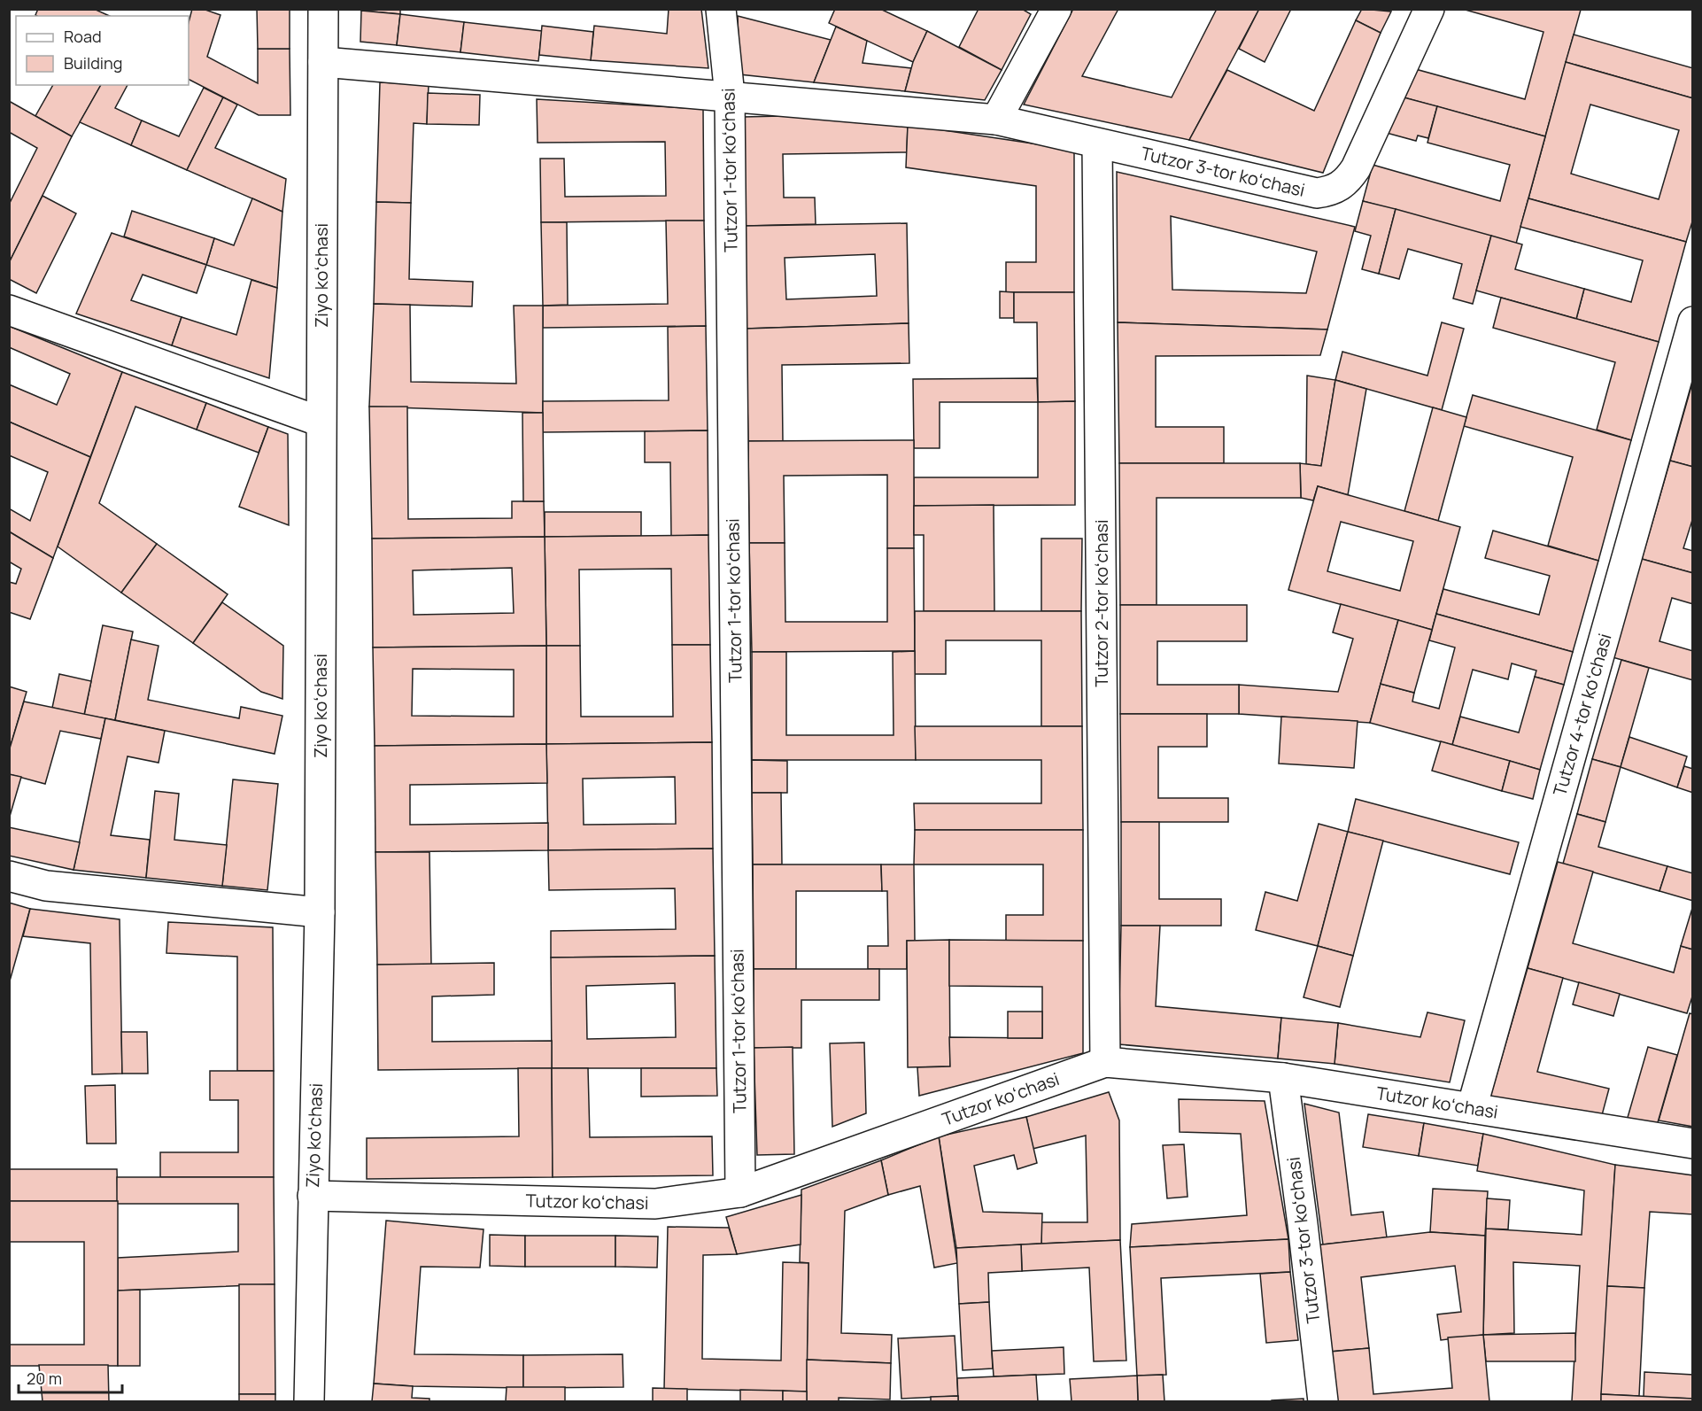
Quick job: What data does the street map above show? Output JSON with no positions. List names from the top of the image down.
{
  "streets": {
    "street": [
      "Tutzor 1-tor koʻchasi",
      "Tutzor 3-tor koʻchasi",
      "Ziyo koʻchasi",
      "Tutzor 2-tor koʻchasi",
      "Tutzor 4-tor koʻchasi",
      "Tutzor koʻchasi"
    ]
  },
  "crossings": [
    ["Tutzor 1-tor koʻchasi", "Tutzor 3-tor koʻchasi"],
    ["Tutzor 1-tor koʻchasi", "Tutzor koʻchasi"],
    ["Tutzor 3-tor koʻchasi", "Ziyo koʻchasi"],
    ["Tutzor 3-tor koʻchasi", "Tutzor 2-tor koʻchasi"],
    ["Tutzor 3-tor koʻchasi", "Tutzor koʻchasi"],
    ["Ziyo koʻchasi", "Tutzor koʻchasi"],
    ["Tutzor 2-tor koʻchasi", "Tutzor koʻchasi"],
    ["Tutzor 4-tor koʻchasi", "Tutzor koʻchasi"]
  ],
  "legend": ["Road", "Building"],
  "scale_bar": "20 m"
}
